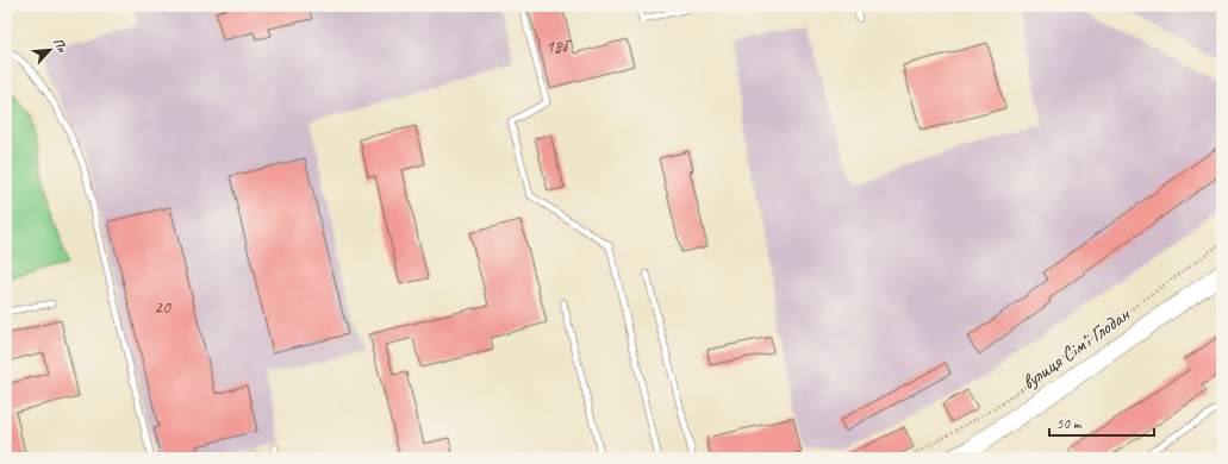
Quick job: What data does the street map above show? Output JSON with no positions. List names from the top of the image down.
{
  "streets": {
    "street": ["вулиця Сім'ї Глодан"]
  },
  "house_numbers": ["18б", "20"],
  "scale_bar": "50 m",
  "north": "top right"
}
